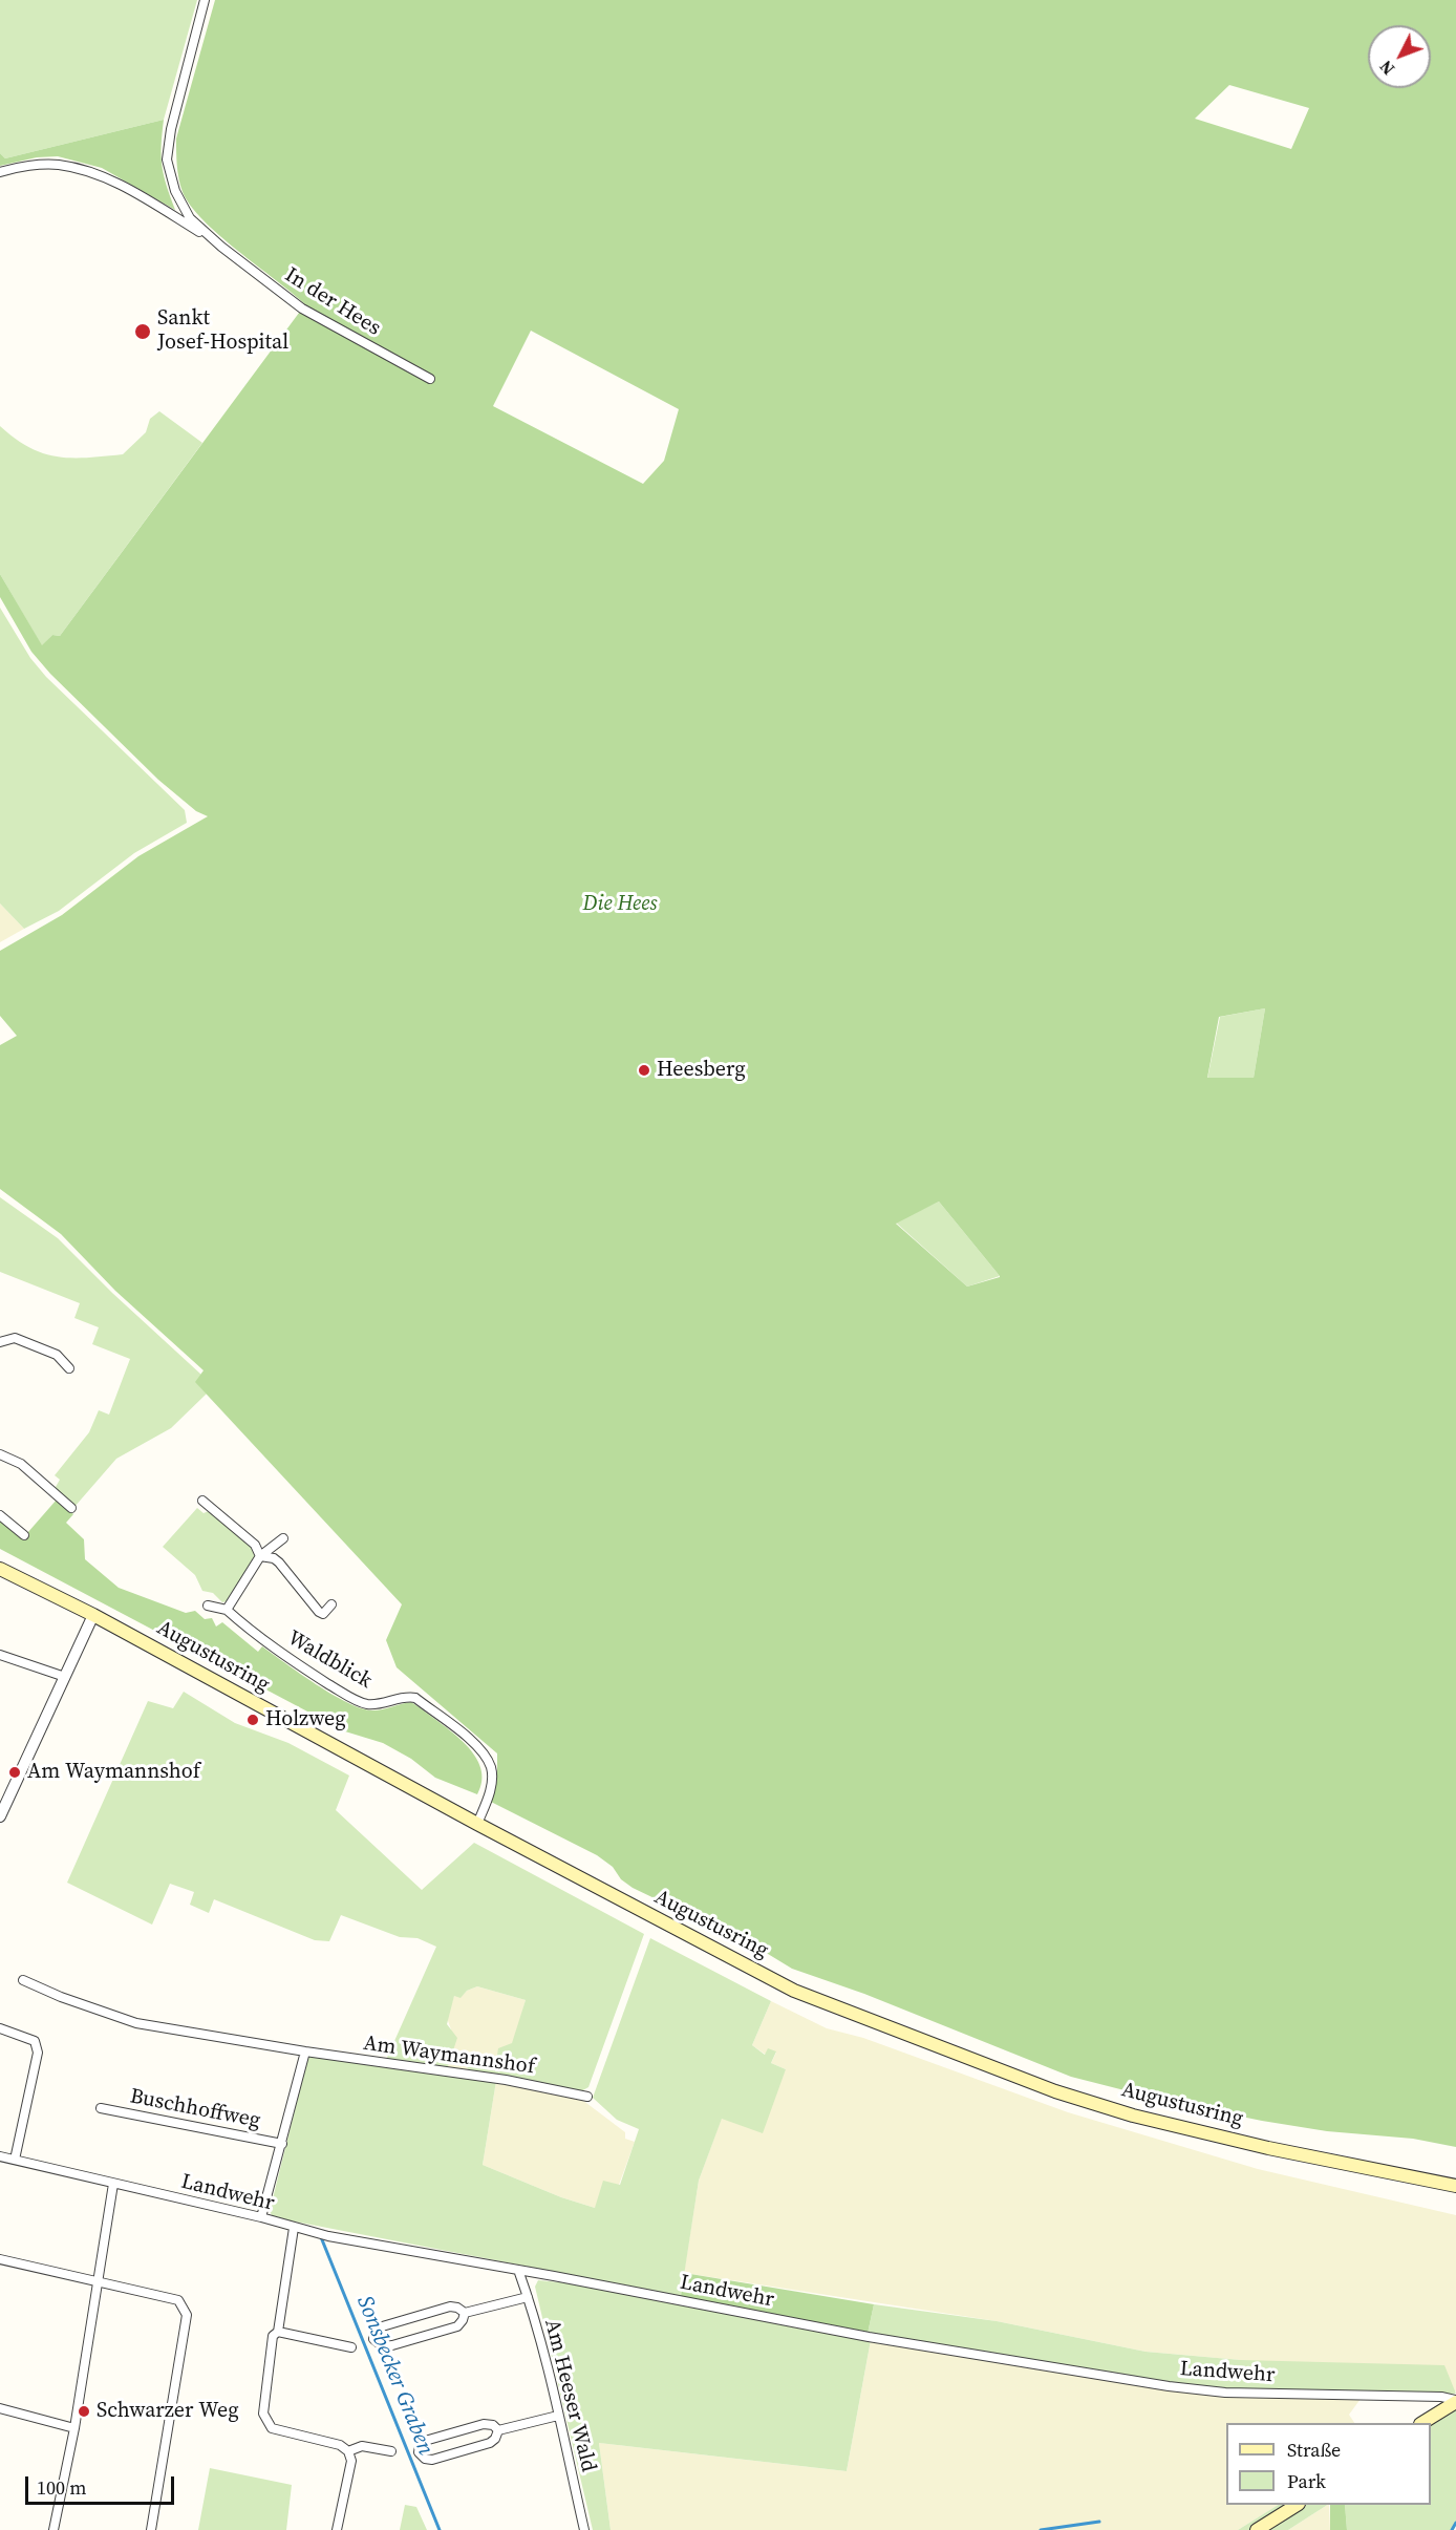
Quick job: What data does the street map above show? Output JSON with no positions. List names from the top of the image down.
{
  "streets": {
    "main road": ["Augustusring"],
    "street": [
      "In der Hees",
      "Waldblick",
      "Am Waymannshof",
      "Buschhoffweg",
      "Landwehr",
      "Am Heeser Wald"
    ]
  },
  "crossings": [
    ["Augustusring", "Waldblick"],
    ["Landwehr", "Am Heeser Wald"]
  ],
  "water": ["Sonsbecker Graben"],
  "parks": ["Die Hees"],
  "places": [
    "Sankt Josef-Hospital",
    "Heesberg",
    "Holzweg",
    "Am Waymannshof",
    "Schwarzer Weg"
  ],
  "legend": ["Straße", "Park"],
  "scale_bar": "100 m",
  "north": "bottom left"
}
